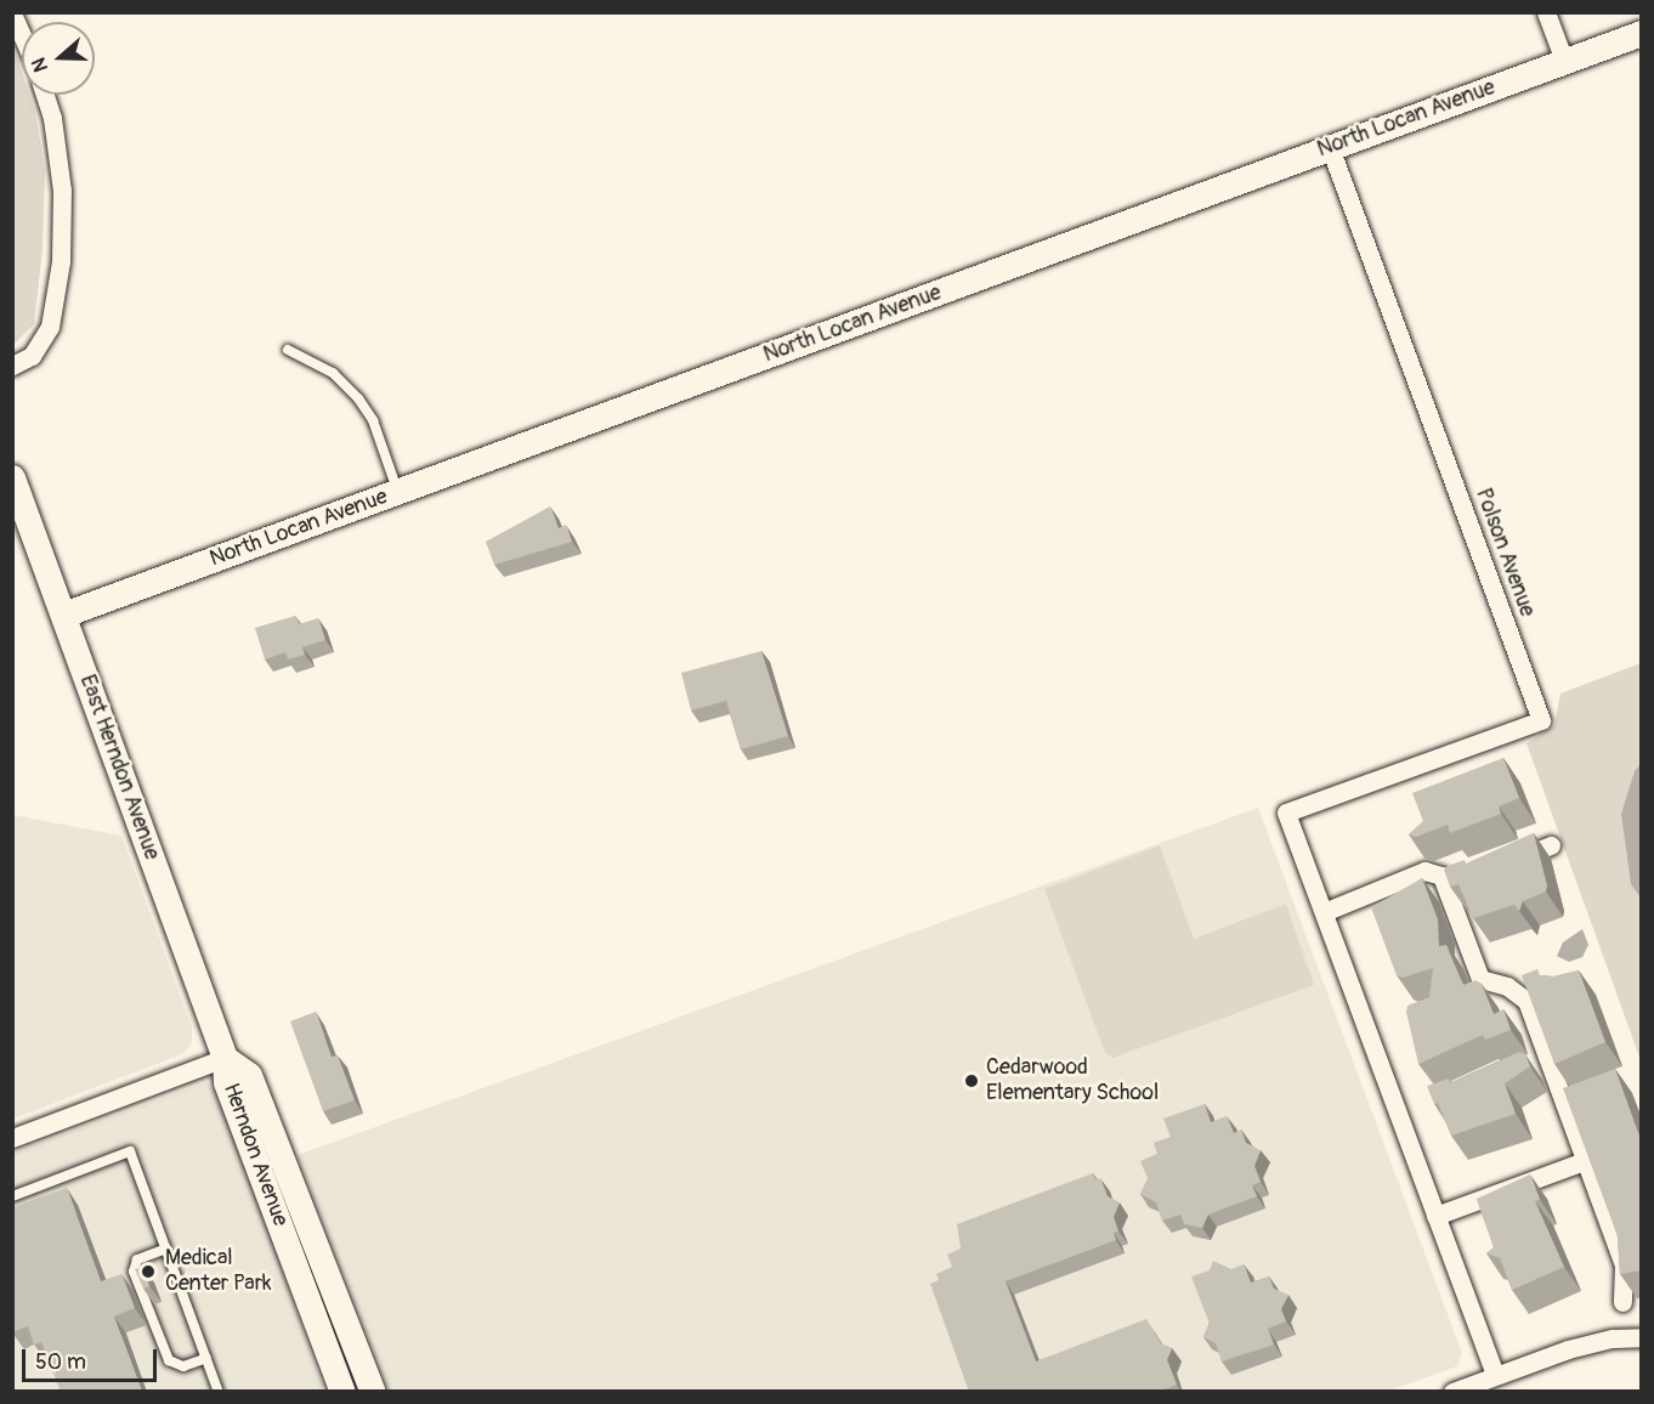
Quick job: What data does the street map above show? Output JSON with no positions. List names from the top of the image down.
{
  "streets": {
    "street": [
      "North Locan Avenue",
      "Polson Avenue",
      "East Herndon Avenue",
      "Herndon Avenue"
    ]
  },
  "crossings": [
    ["North Locan Avenue", "Polson Avenue"],
    ["North Locan Avenue", "East Herndon Avenue"],
    ["East Herndon Avenue", "Herndon Avenue"]
  ],
  "places": ["Cedarwood Elementary School", "Medical Center Park"],
  "scale_bar": "50 m",
  "north": "left"
}
